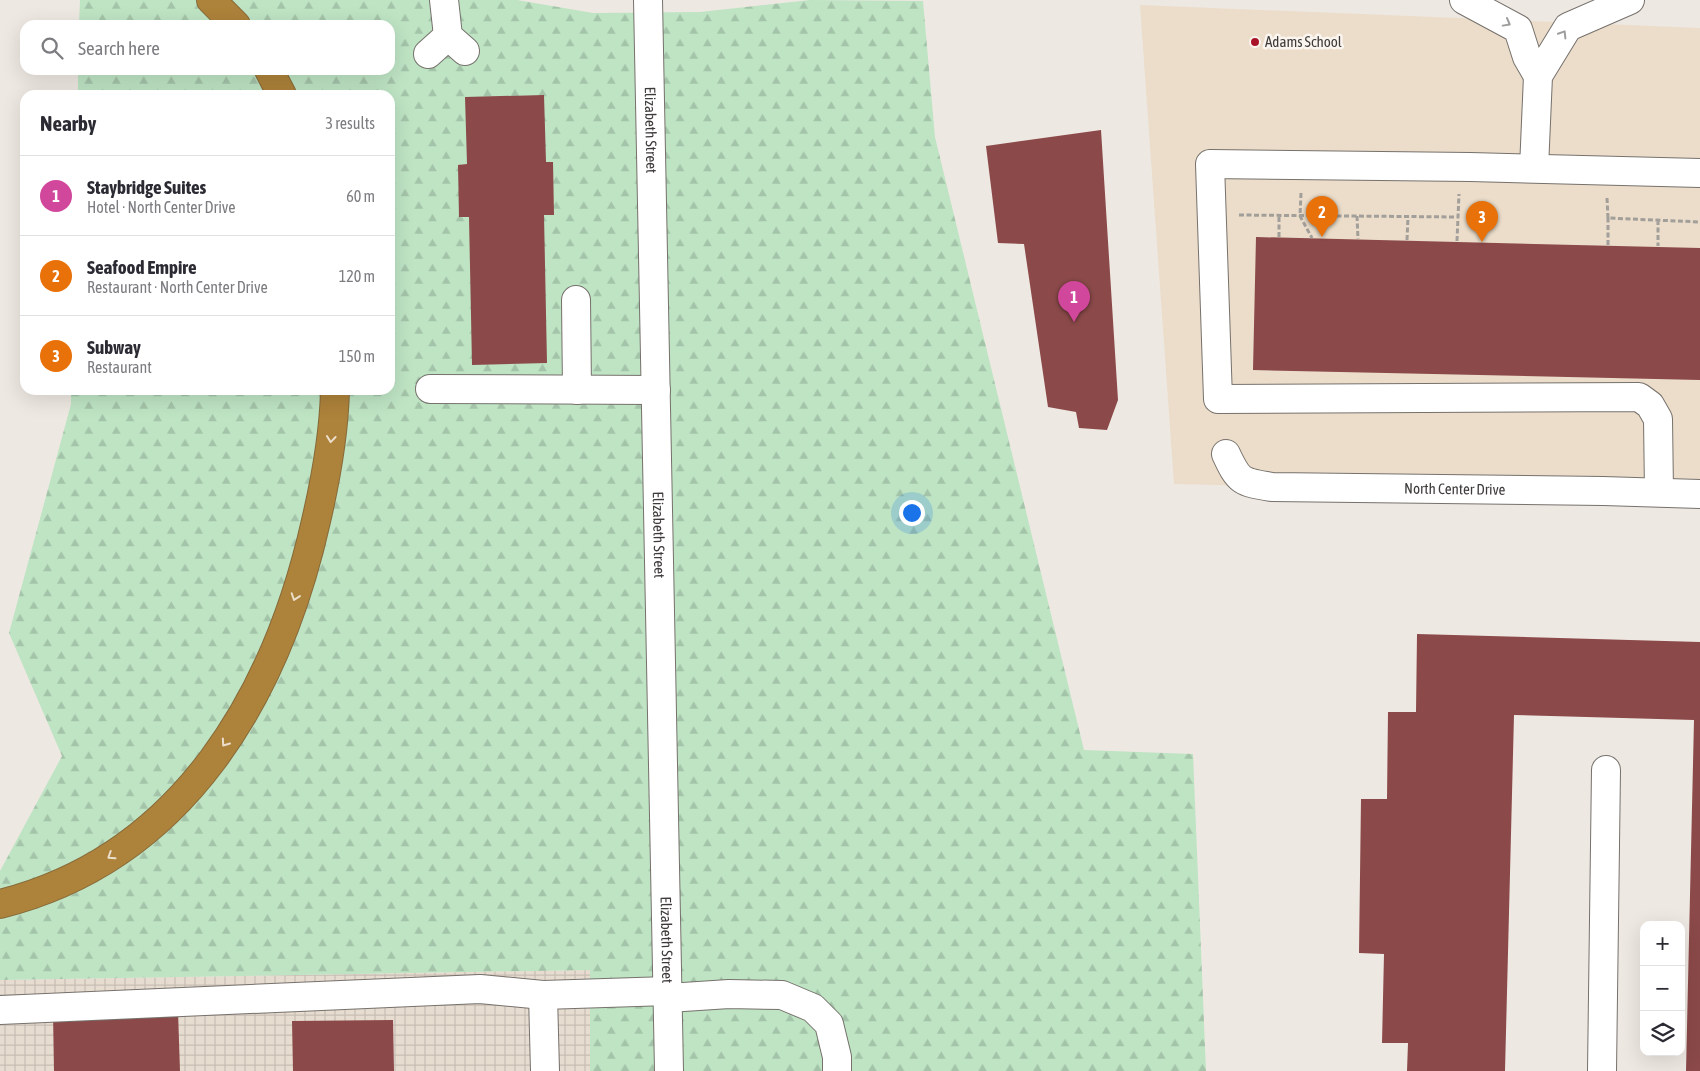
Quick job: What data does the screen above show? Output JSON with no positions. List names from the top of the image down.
{
  "streets": {
    "street": ["Elizabeth Street", "North Center Drive"]
  },
  "places": ["Adams School"],
  "page": {
    "search": "Search here",
    "heading": ["Nearby", "3 results"],
    "list": [
      {
        "mark": "1",
        "name": "Staybridge Suites",
        "note": "Hotel · North Center Drive",
        "value": "60 m"
      },
      {
        "mark": "2",
        "name": "Seafood Empire",
        "note": "Restaurant · North Center Drive",
        "value": "120 m"
      },
      {
        "mark": "3",
        "name": "Subway",
        "note": "Restaurant",
        "value": "150 m"
      }
    ],
    "pins": ["2", "3", "1"],
    "map_buttons": ["+", "−"]
  }
}
